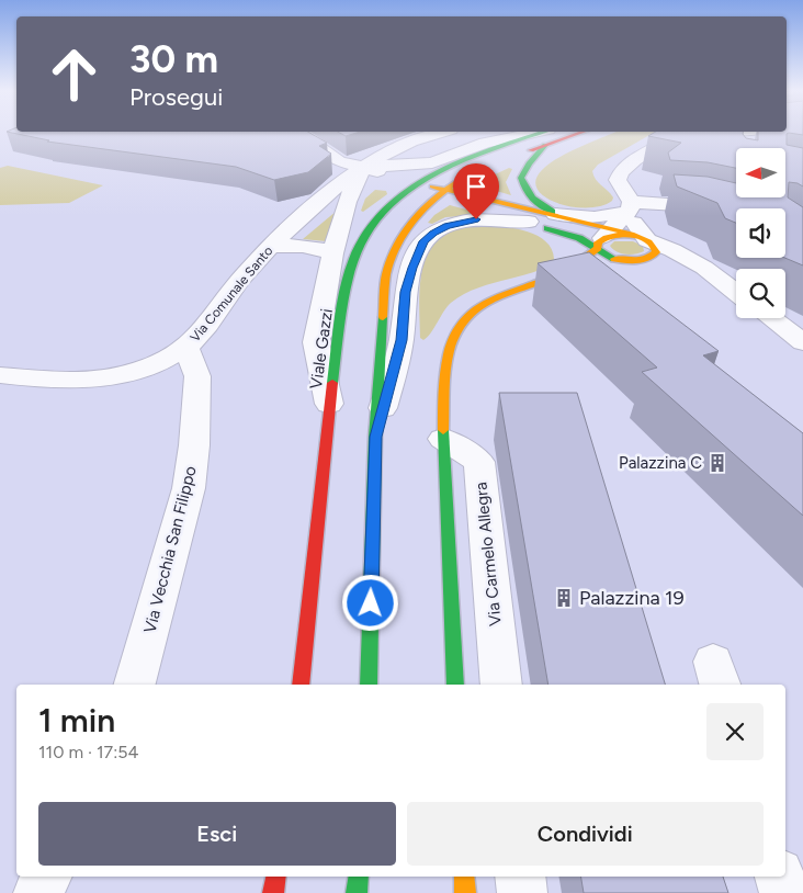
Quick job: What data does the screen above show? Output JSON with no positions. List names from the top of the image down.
{
  "streets": {
    "main road": ["Viale Gazzi"],
    "street": ["Via Comunale Santo", "Via Vecchia San Filippo", "Via Carmelo Allegra"]
  },
  "crossings": [
    ["Via Comunale Santo", "Via Vecchia San Filippo"]
  ],
  "places": {
    "building": ["Palazzina C", "Palazzina 19"]
  },
  "north": "left",
  "page": {
    "turn": ["30 m", "Prosegui"],
    "heading": ["1 min", "110 m · 17:54"],
    "buttons": ["Esci", "Condividi"]
  }
}
